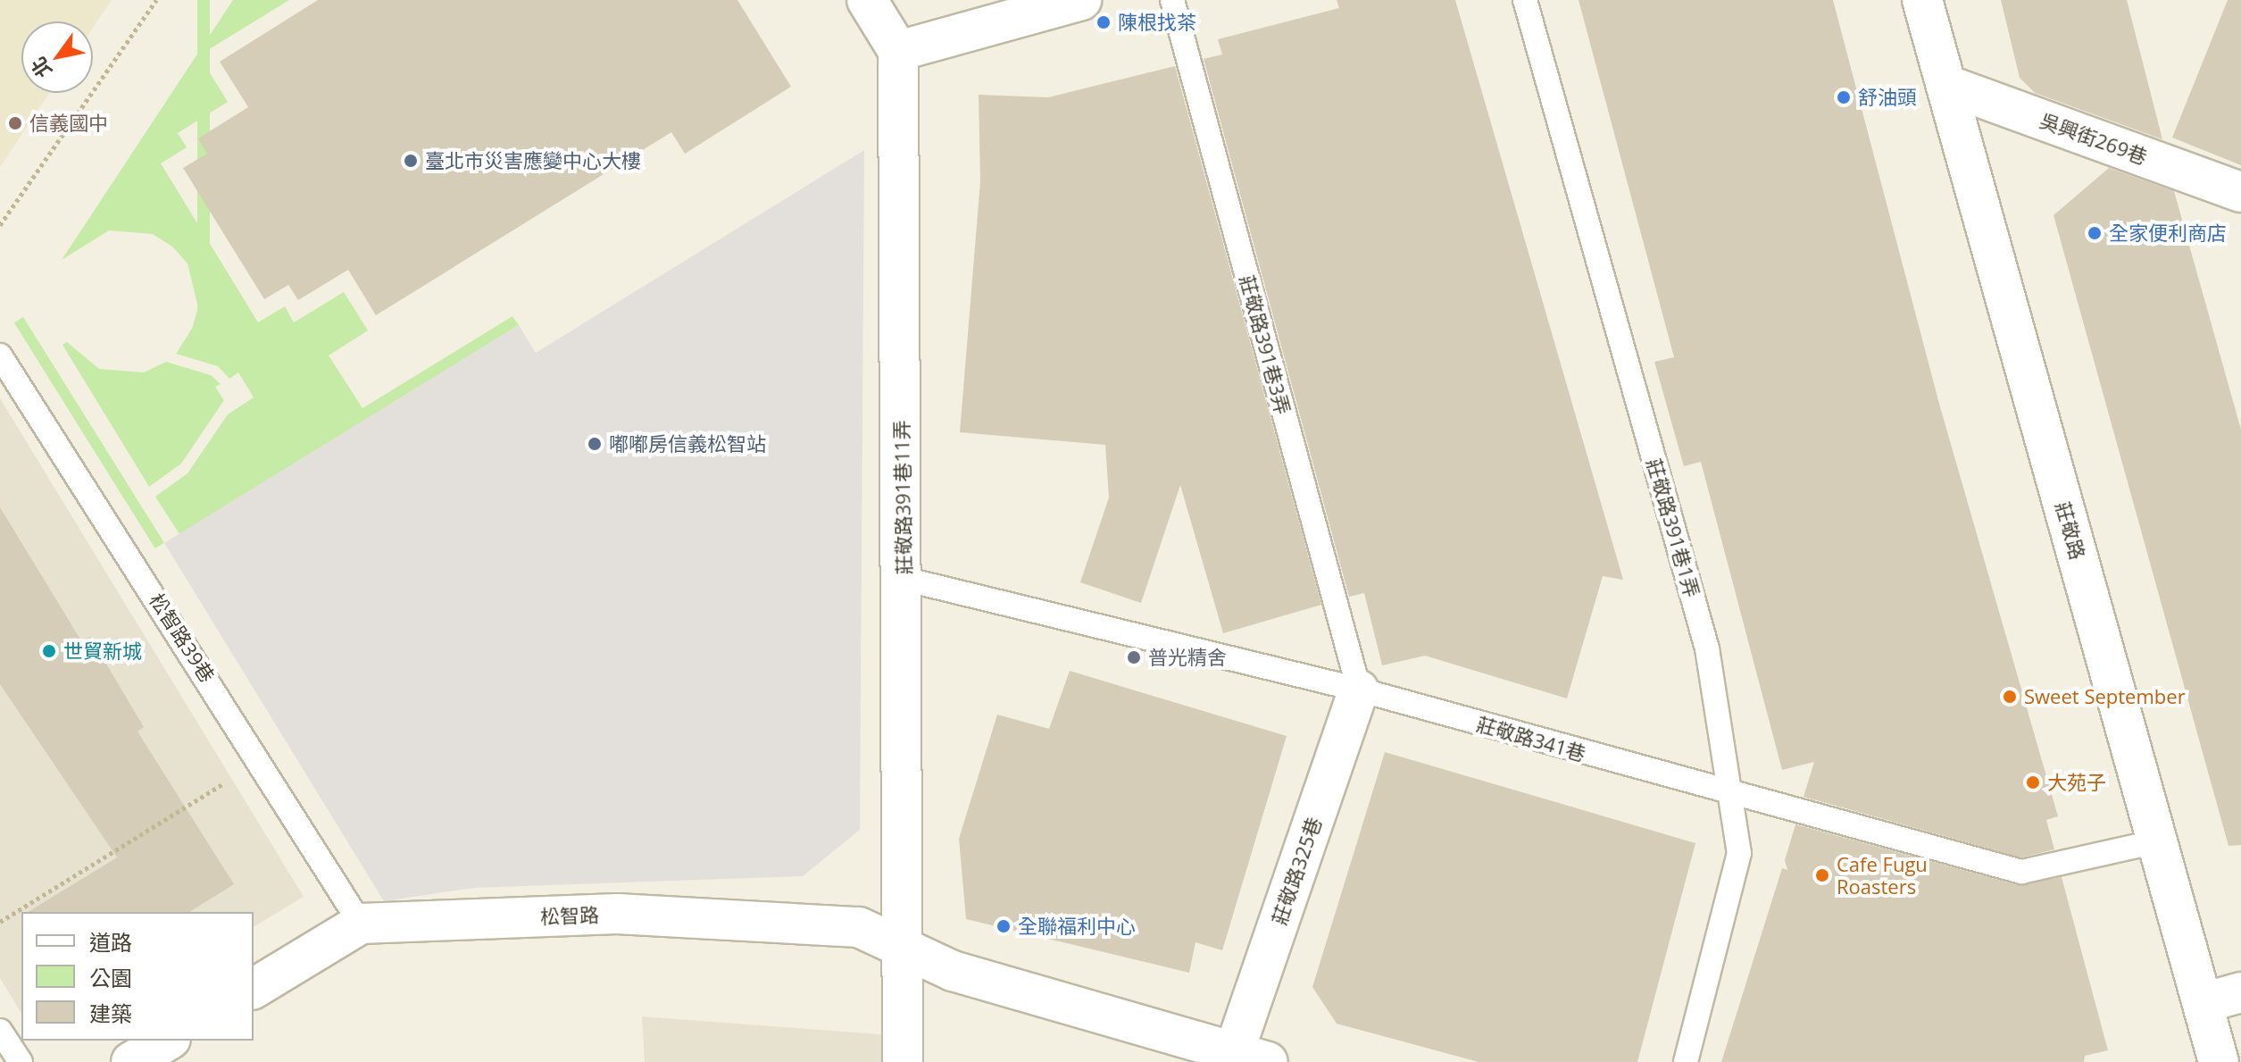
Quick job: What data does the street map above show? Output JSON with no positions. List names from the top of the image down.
{
  "streets": {
    "street": [
      "吳興街269巷",
      "莊敬路391巷11弄",
      "莊敬路",
      "莊敬路325巷",
      "松智路"
    ],
    "lane": [
      "莊敬路391巷3弄",
      "莊敬路391巷1弄",
      "松智路39巷",
      "莊敬路341巷"
    ]
  },
  "crossings": [
    ["吳興街269巷", "莊敬路"],
    ["莊敬路391巷3弄", "莊敬路341巷"],
    ["莊敬路391巷3弄", "莊敬路325巷"],
    ["莊敬路391巷11弄", "莊敬路341巷"],
    ["莊敬路391巷11弄", "莊敬路325巷"],
    ["莊敬路391巷11弄", "松智路"],
    ["莊敬路391巷1弄", "莊敬路341巷"],
    ["莊敬路", "莊敬路341巷"],
    ["松智路39巷", "松智路"],
    ["莊敬路341巷", "莊敬路325巷"],
    ["莊敬路325巷", "松智路"]
  ],
  "places": [
    "陳根找茶",
    "舒油頭",
    "信義國中",
    "臺北市災害應變中心大樓",
    "全家便利商店",
    "嘟嘟房信義松智站",
    "世貿新城",
    "普光精舍",
    "Sweet September",
    "大苑子",
    "Cafe Fugu Roasters",
    "全聯福利中心"
  ],
  "legend": ["道路", "公園", "建築"],
  "north": "bottom left"
}
